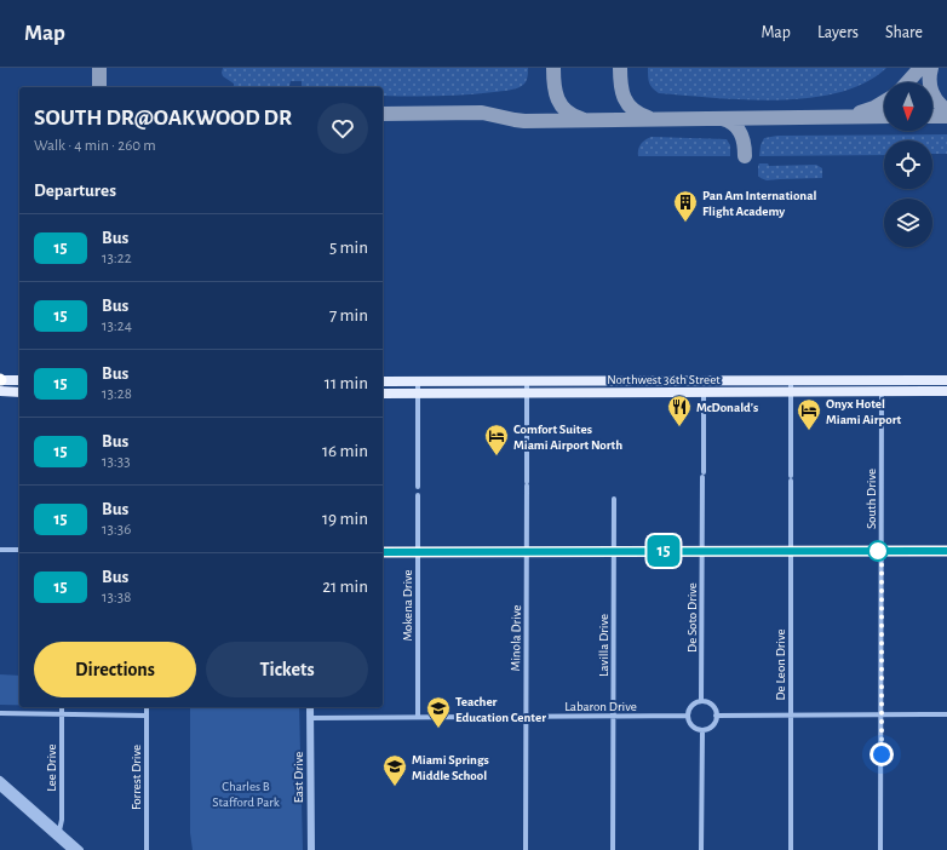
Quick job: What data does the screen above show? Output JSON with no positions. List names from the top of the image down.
{
  "streets": {
    "main road": ["Northwest 36th Street"],
    "street": [
      "South Drive",
      "Mokena Drive",
      "De Soto Drive",
      "Minola Drive",
      "Lavilla Drive",
      "De Leon Drive",
      "Labaron Drive",
      "Lee Drive",
      "Forrest Drive",
      "East Drive"
    ]
  },
  "crossings": [
    ["Northwest 36th Street", "South Drive"],
    ["Northwest 36th Street", "De Soto Drive"],
    ["Northwest 36th Street", "Minola Drive"],
    ["Northwest 36th Street", "De Leon Drive"],
    ["Mokena Drive", "Labaron Drive"],
    ["De Soto Drive", "Labaron Drive"],
    ["Minola Drive", "Labaron Drive"],
    ["Lavilla Drive", "Labaron Drive"],
    ["Labaron Drive", "East Drive"]
  ],
  "parks": ["Charles B Stafford Park"],
  "places": {
    "building": ["Pan Am International Flight Academy"],
    "restaurant": ["McDonald's"],
    "hotel": ["Onyx Hotel Miami Airport", "Comfort Suites Miami Airport North"],
    "school or university": ["Teacher Education Center", "Miami Springs Middle School"]
  },
  "lines": ["bus line 15"],
  "north": "bottom",
  "page": {
    "header": "Map",
    "nav": ["Map", "Layers", "Share"],
    "on_map": "15",
    "heading": [
      ["SOUTH DR@OAKWOOD DR", "Walk · 4 min · 260 m"],
      "Departures"
    ],
    "list": [
      {
        "mark": "15",
        "name": "Bus",
        "note": "13:22",
        "value": "5 min"
      },
      {
        "mark": "15",
        "name": "Bus",
        "note": "13:24",
        "value": "7 min"
      },
      {
        "mark": "15",
        "name": "Bus",
        "note": "13:28",
        "value": "11 min"
      },
      {
        "mark": "15",
        "name": "Bus",
        "note": "13:33",
        "value": "16 min"
      },
      {
        "mark": "15",
        "name": "Bus",
        "note": "13:36",
        "value": "19 min"
      },
      {
        "mark": "15",
        "name": "Bus",
        "note": "13:38",
        "value": "21 min"
      }
    ],
    "buttons": ["Directions", "Tickets"]
  }
}
